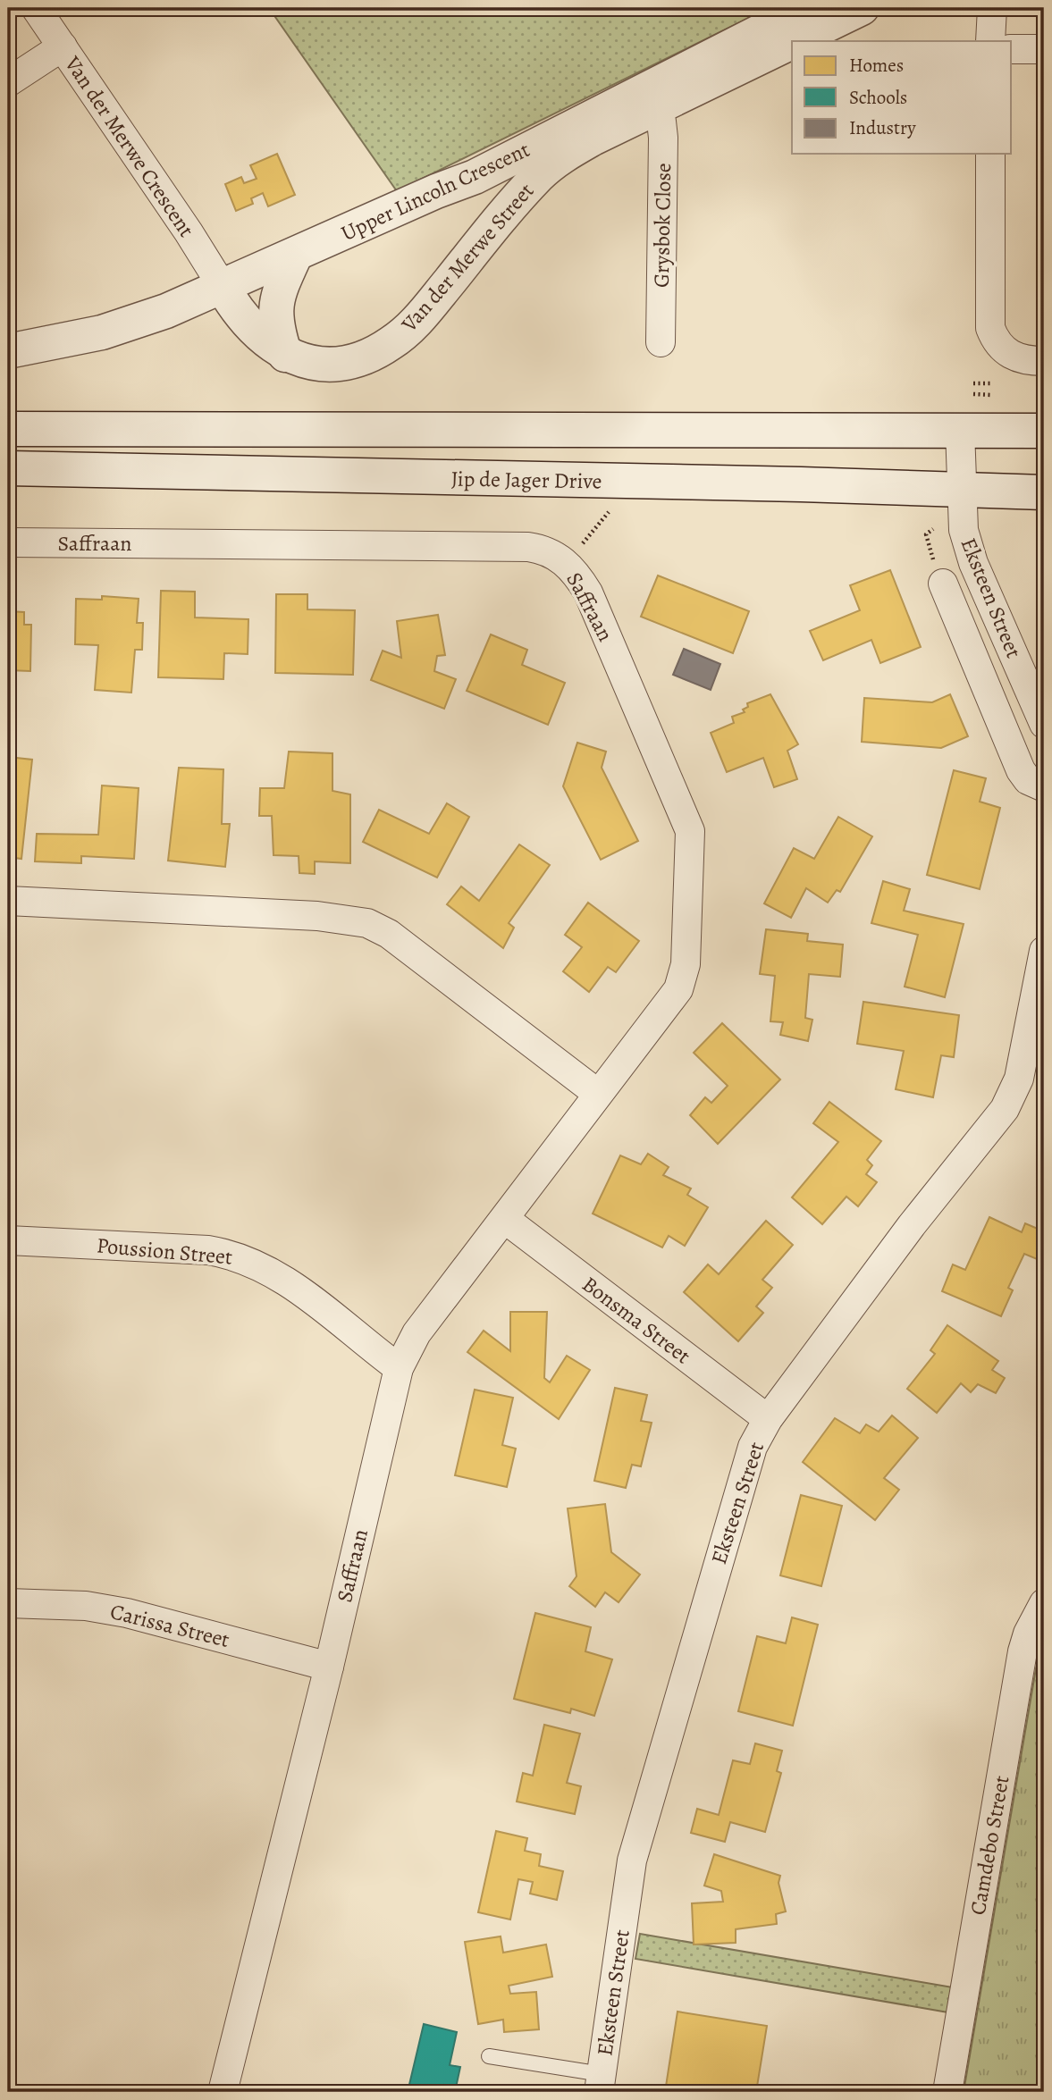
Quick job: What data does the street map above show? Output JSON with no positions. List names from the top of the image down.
{
  "streets": {
    "main road": ["Upper Lincoln Crescent", "Van der Merwe Street", "Jip de Jager Drive"],
    "street": [
      "Van der Merwe Crescent",
      "Grysbok Close",
      "Saffraan",
      "Eksteen Street",
      "Poussion Street",
      "Bonsma Street",
      "Carissa Street",
      "Camdebo Street"
    ]
  },
  "crossings": [
    ["Van der Merwe Crescent", "Upper Lincoln Crescent"],
    ["Van der Merwe Crescent", "Van der Merwe Street"],
    ["Upper Lincoln Crescent", "Grysbok Close"],
    ["Upper Lincoln Crescent", "Van der Merwe Street"],
    ["Grysbok Close", "Van der Merwe Street"],
    ["Jip de Jager Drive", "Eksteen Street"],
    ["Saffraan", "Poussion Street"],
    ["Saffraan", "Bonsma Street"],
    ["Saffraan", "Carissa Street"],
    ["Eksteen Street", "Bonsma Street"]
  ],
  "legend": ["Homes", "Schools", "Industry"]
}
